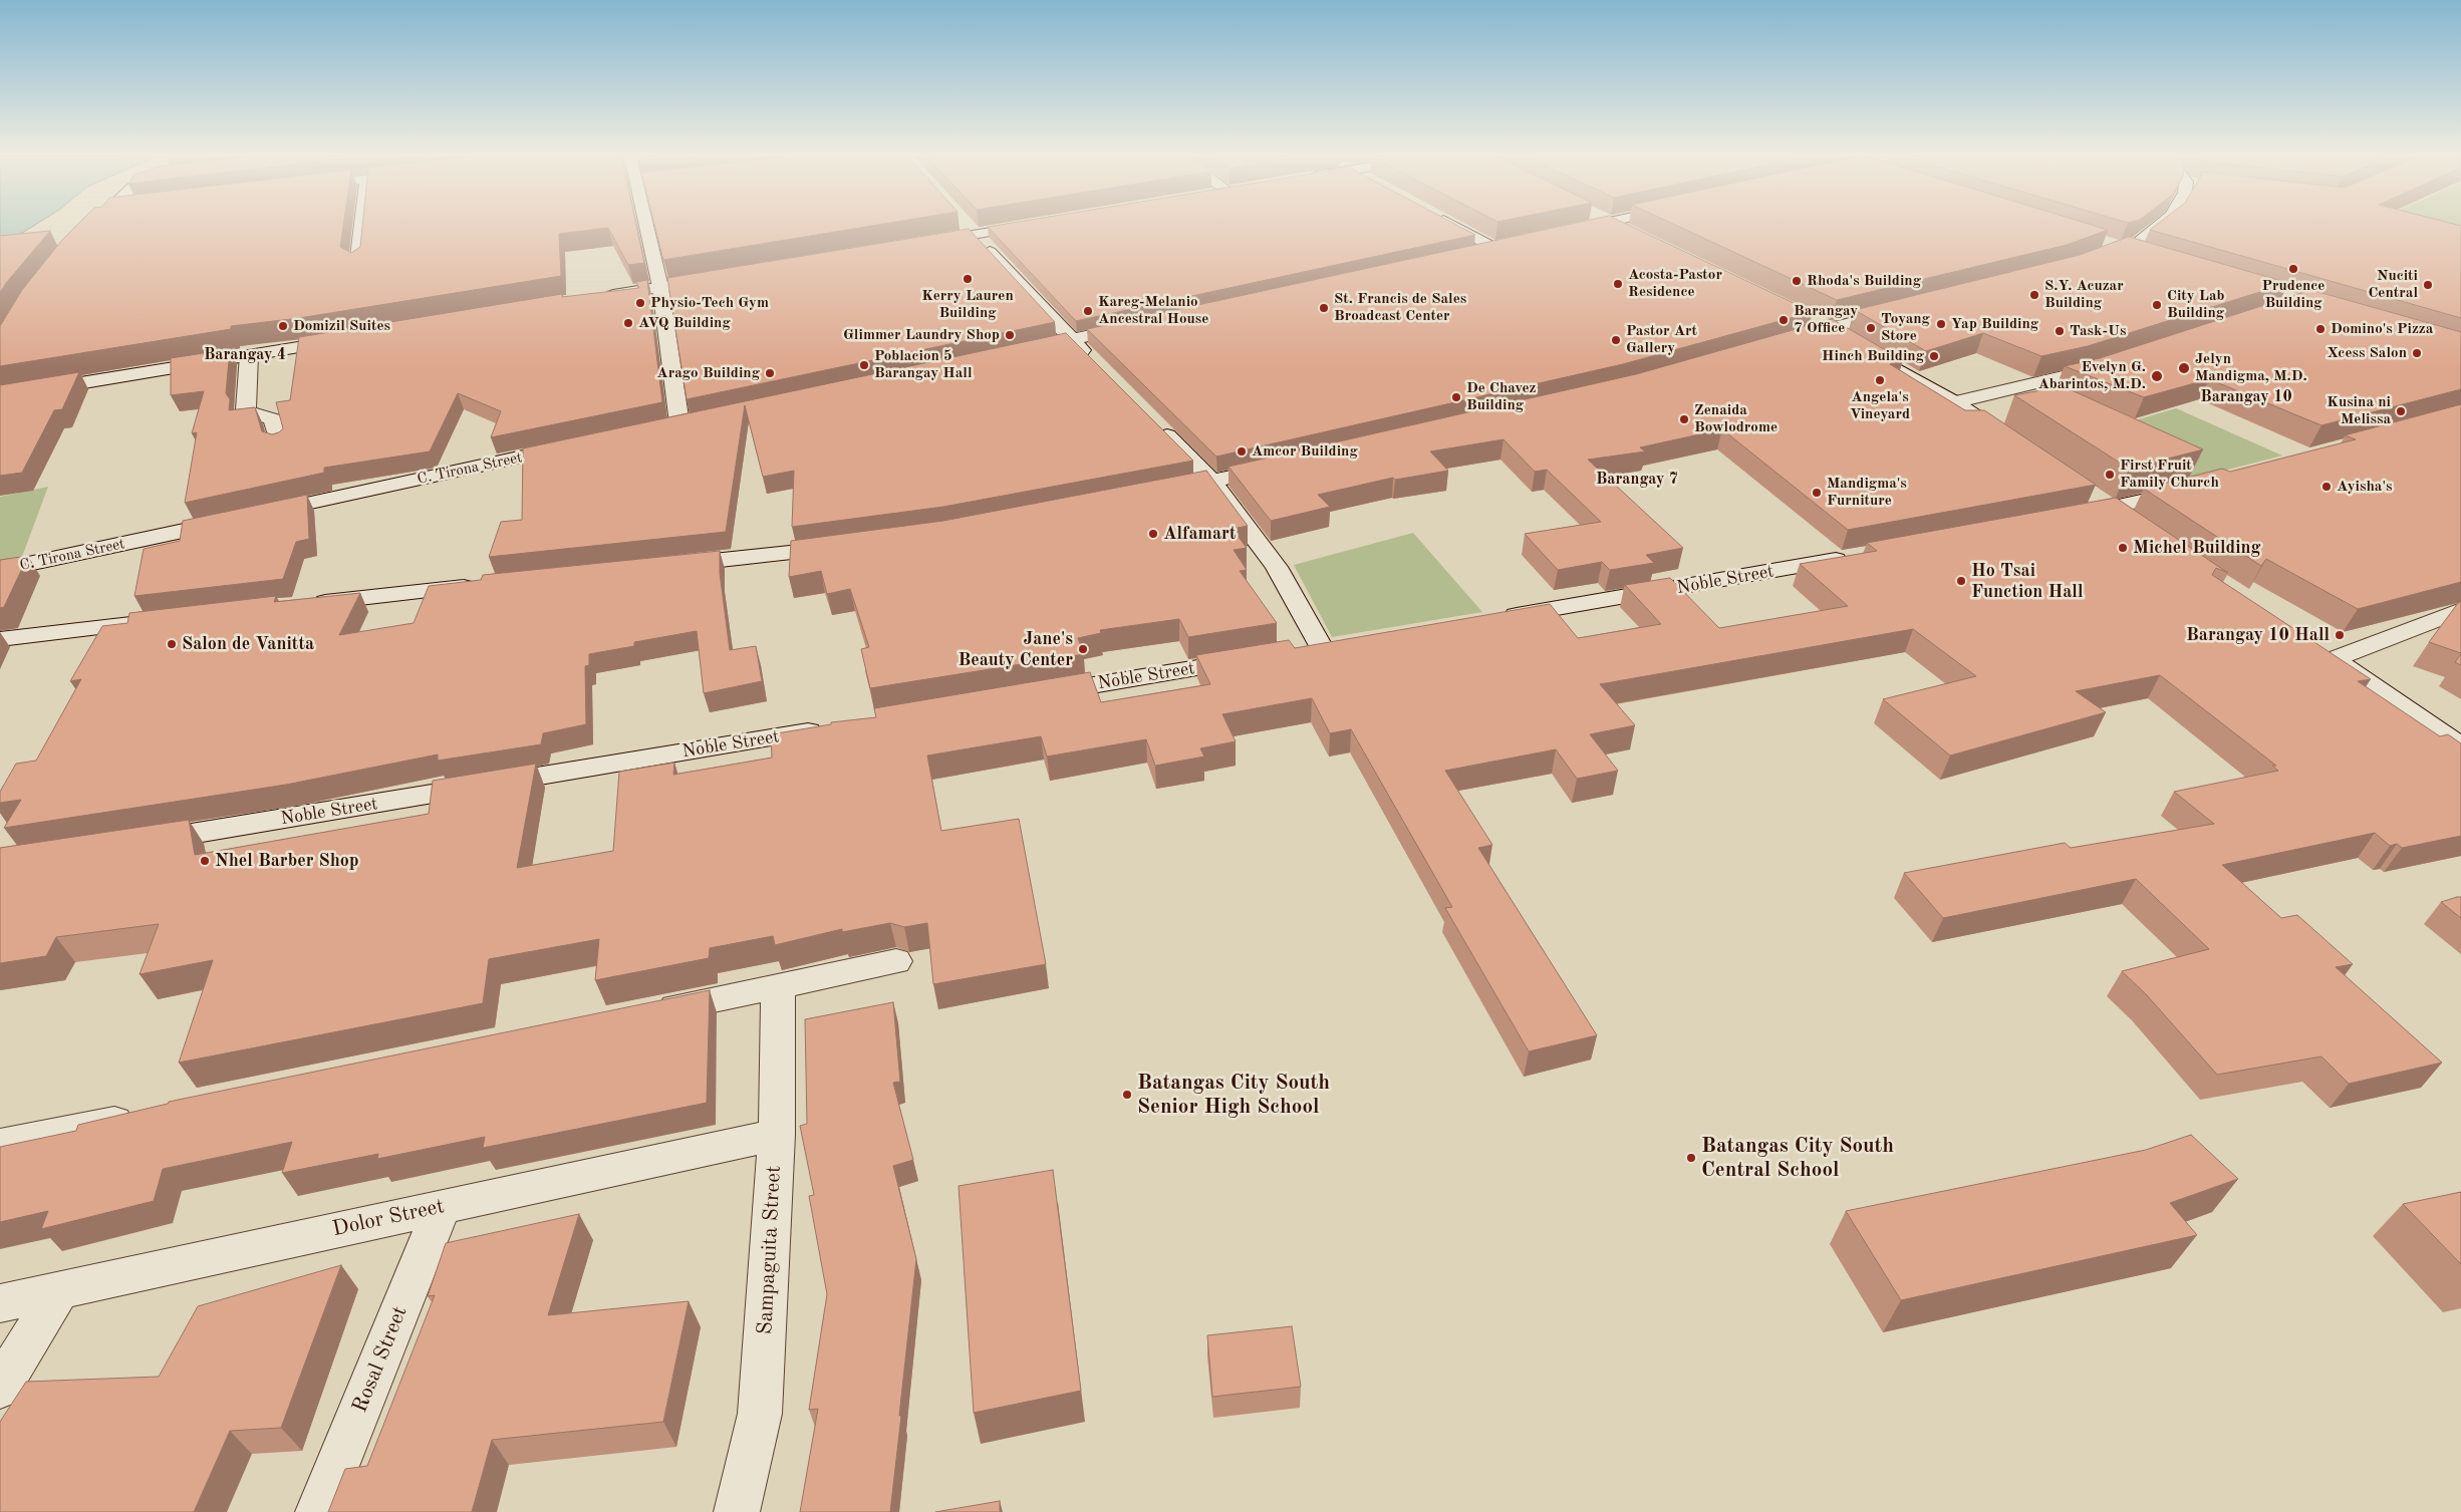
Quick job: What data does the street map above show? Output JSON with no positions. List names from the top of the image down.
{
  "streets": {
    "street": [
      "C. Tirona Street",
      "Noble Street",
      "Dolor Street",
      "Sampaguita Street",
      "Rosal Street"
    ]
  },
  "crossings": [
    ["Dolor Street", "Sampaguita Street"],
    ["Dolor Street", "Rosal Street"]
  ],
  "districts": ["Barangay 4", "Barangay 10", "Barangay 7"],
  "places": [
    "Prudence Building",
    "Kerry Lauren Building",
    "Rhoda's Building",
    "Acosta-Pastor Residence",
    "Nuciti Central",
    "S.Y. Acuzar Building",
    "Physio-Tech Gym",
    "City Lab Building",
    "St. Francis de Sales Broadcast Center",
    "Kareg-Melanio Ancestral House",
    "Barangay 7 Office",
    "AVQ Building",
    "Yap Building",
    "Domizil Suites",
    "Toyang Store",
    "Domino's Pizza",
    "Task-Us",
    "Glimmer Laundry Shop",
    "Pastor Art Gallery",
    "Xcess Salon",
    "Hinch Building",
    "Poblacion 5 Barangay Hall",
    "Jelyn Mandigma, M.D.",
    "Arago Building",
    "Evelyn G. Abarintos, M.D.",
    "Angela's Vineyard",
    "De Chavez Building",
    "Kusina ni Melissa",
    "Zenaida Bowlodrome",
    "Amcor Building",
    "First Fruit Family Church",
    "Ayisha's",
    "Mandigma's Furniture",
    "Alfamart",
    "Michel Building",
    "Ho Tsai Function Hall",
    "Barangay 10 Hall",
    "Salon de Vanitta",
    "Jane's Beauty Center",
    "Nhel Barber Shop",
    "Batangas City South Senior High School",
    "Batangas City South Central School"
  ]
}
